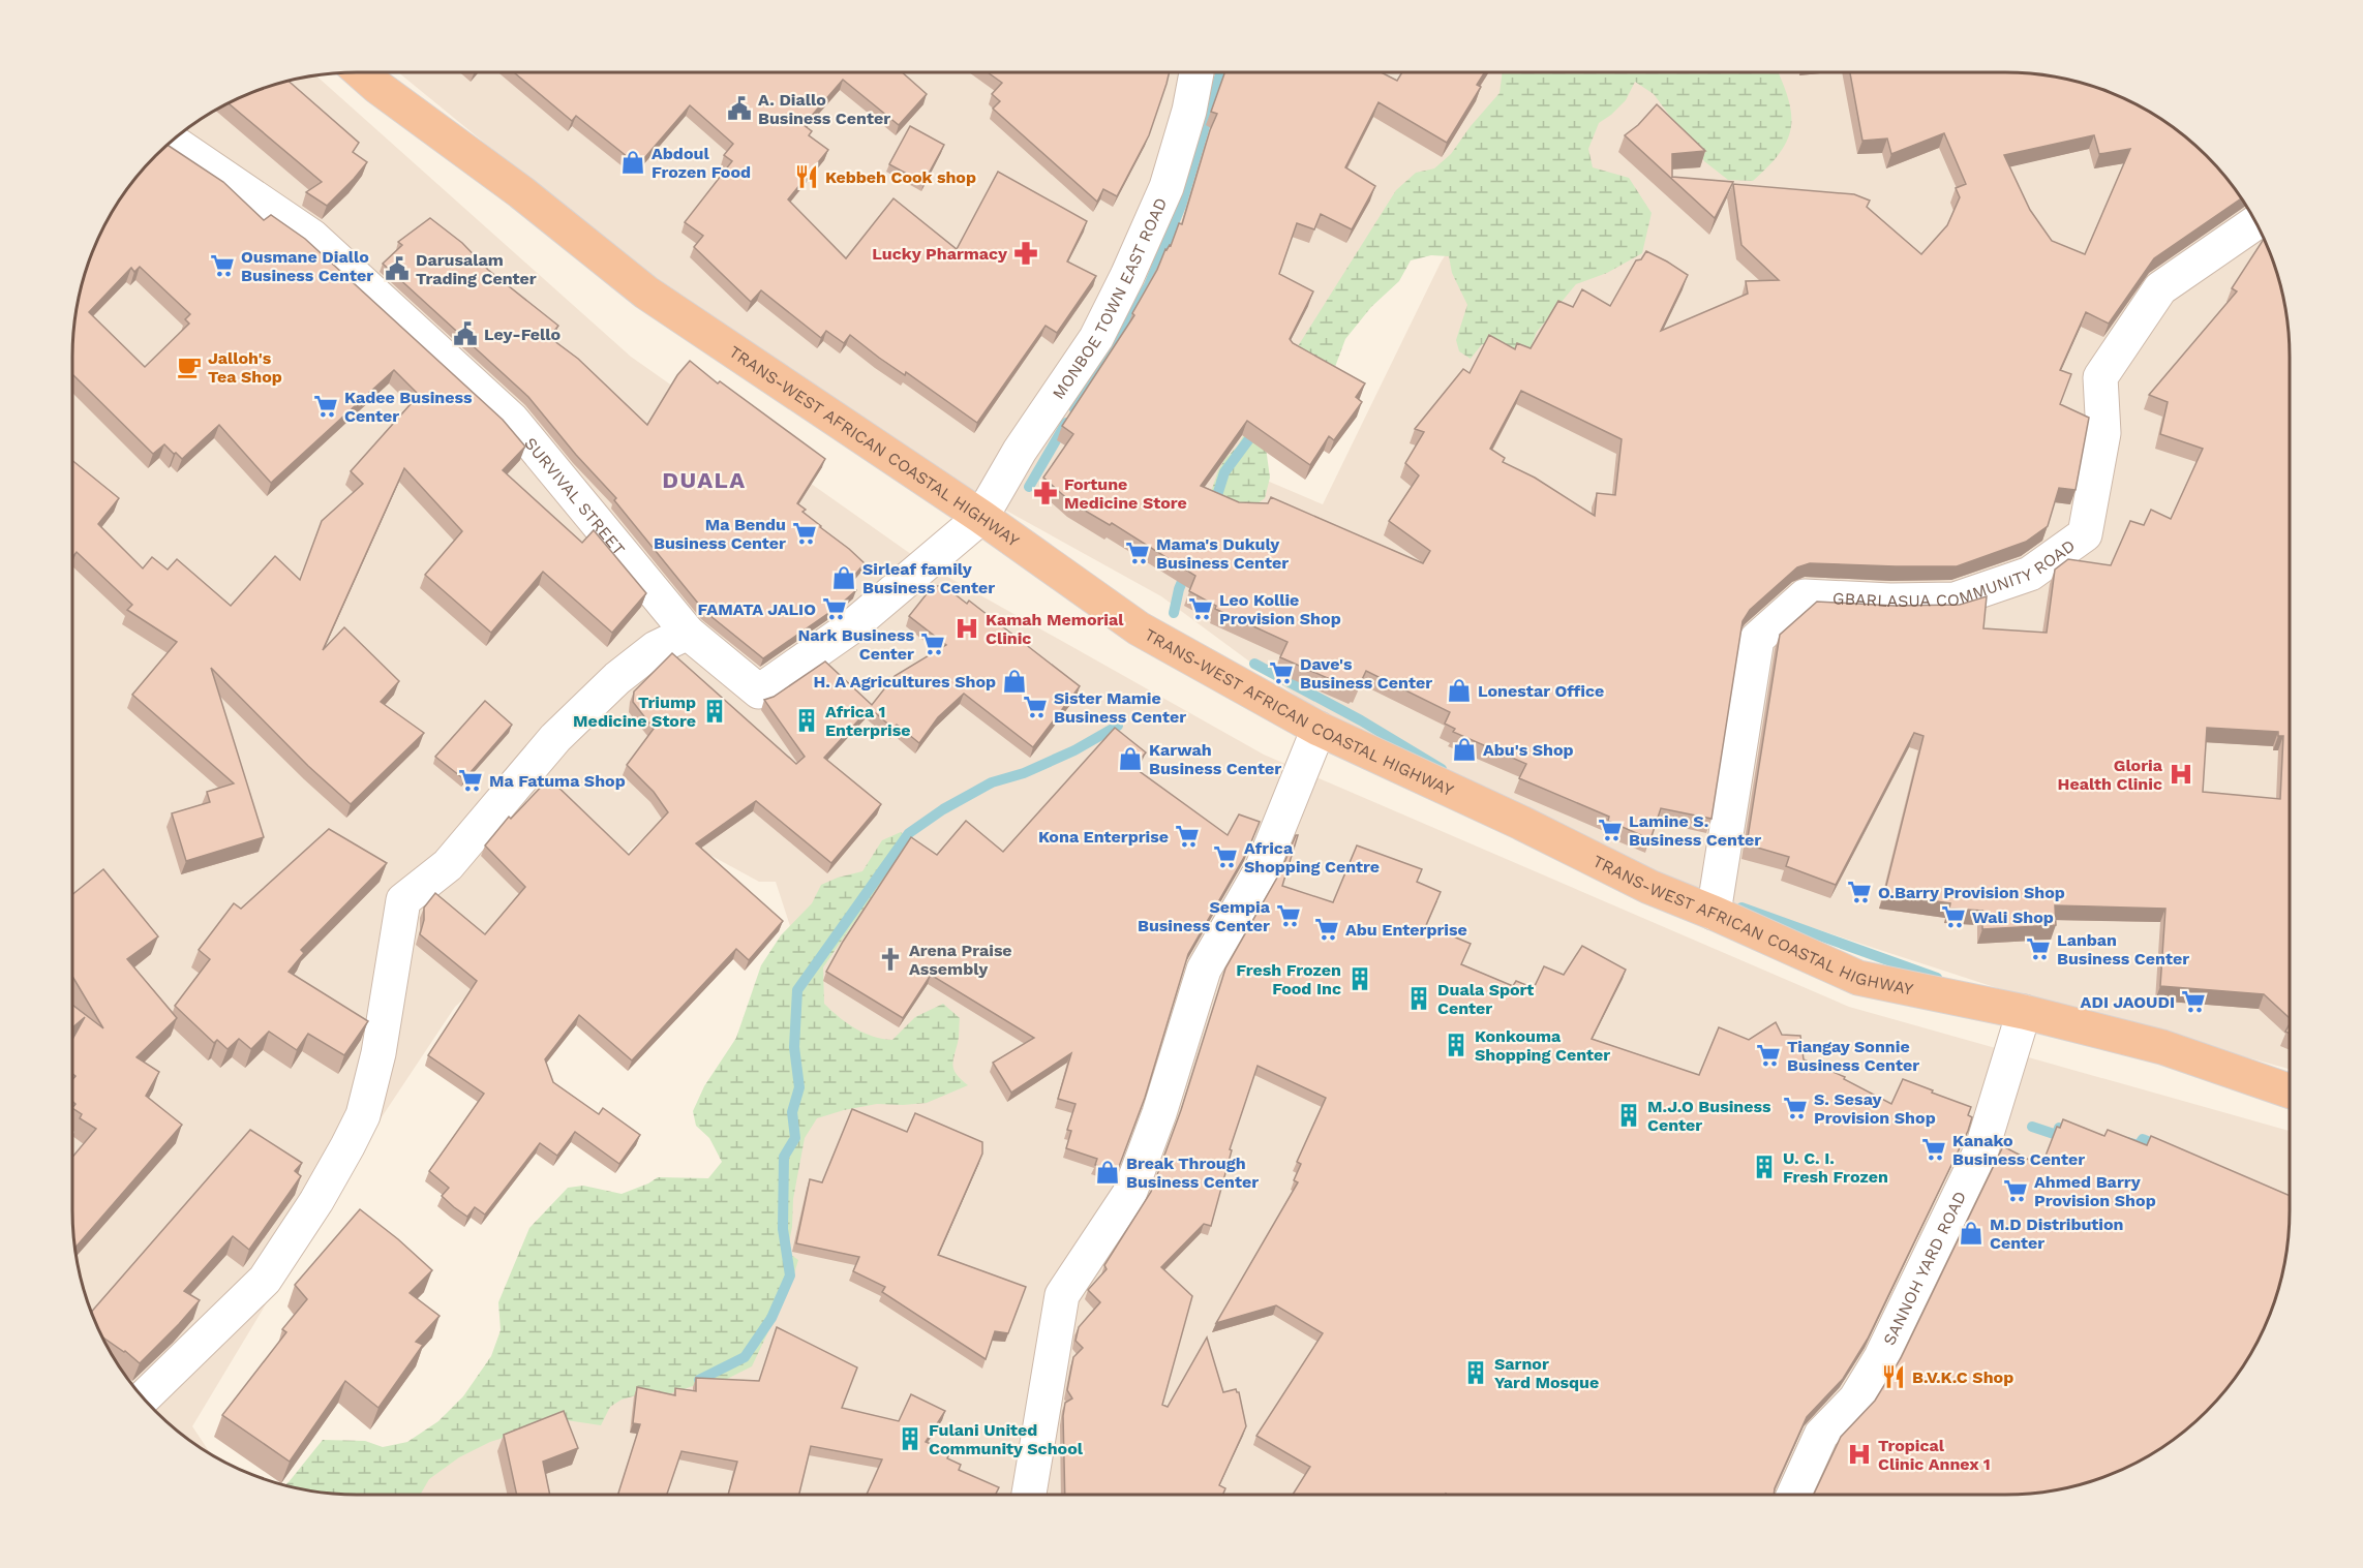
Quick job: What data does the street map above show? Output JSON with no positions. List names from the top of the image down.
{
  "streets": {
    "highway": ["TRANS-WEST AFRICAN COASTAL HIGHWAY"],
    "street": [
      "MONBOE TOWN EAST ROAD",
      "SURVIVAL STREET",
      "GBARLASUA COMMUNITY ROAD",
      "SANNOH YARD ROAD"
    ]
  },
  "crossings": [
    ["MONBOE TOWN EAST ROAD", "TRANS-WEST AFRICAN COASTAL HIGHWAY"],
    ["MONBOE TOWN EAST ROAD", "SURVIVAL STREET"],
    ["TRANS-WEST AFRICAN COASTAL HIGHWAY", "SURVIVAL STREET"],
    ["TRANS-WEST AFRICAN COASTAL HIGHWAY", "GBARLASUA COMMUNITY ROAD"],
    ["TRANS-WEST AFRICAN COASTAL HIGHWAY", "SANNOH YARD ROAD"]
  ],
  "districts": ["DUALA"],
  "places": {
    "public building": ["A. Diallo Business Center", "Darusalam Trading Center", "Ley-Fello"],
    "shop": [
      "Abdoul Frozen Food",
      "Sirleaf family Business Center",
      "H. A Agricultures Shop",
      "Lonestar Office",
      "Abu's Shop",
      "Karwah Business Center",
      "Break Through Business Center",
      "M.D Distribution Center"
    ],
    "restaurant": ["Kebbeh Cook shop", "B.V.K.C Shop"],
    "pharmacy": ["Lucky Pharmacy", "Fortune Medicine Store"],
    "supermarket": [
      "Ousmane Diallo Business Center",
      "Kadee Business Center",
      "Ma Bendu Business Center",
      "Mama's Dukuly Business Center",
      "FAMATA JALIO",
      "Leo Kollie Provision Shop",
      "Nark Business Center",
      "Dave's Business Center",
      "Sister Mamie Business Center",
      "Ma Fatuma Shop",
      "Lamine S. Business Center",
      "Kona Enterprise",
      "Africa Shopping Centre",
      "O.Barry Provision Shop",
      "Sempia Business Center",
      "Wali Shop",
      "Abu Enterprise",
      "Lanban Business Center",
      "ADI JAOUDI",
      "Tiangay Sonnie Business Center",
      "S. Sesay Provision Shop",
      "Kanako Business Center",
      "Ahmed Barry Provision Shop"
    ],
    "cafe": ["Jalloh's Tea Shop"],
    "hospital": ["Kamah Memorial Clinic", "Gloria Health Clinic", "Tropical Clinic Annex 1"],
    "building": [
      "Triump Medicine Store",
      "Africa 1 Enterprise",
      "Fresh Frozen Food Inc",
      "Duala Sport Center",
      "Konkouma Shopping Center",
      "M.J.O Business Center",
      "U. C. I. Fresh Frozen",
      "Sarnor Yard Mosque",
      "Fulani United Community School"
    ],
    "church": ["Arena Praise Assembly"]
  }
}
